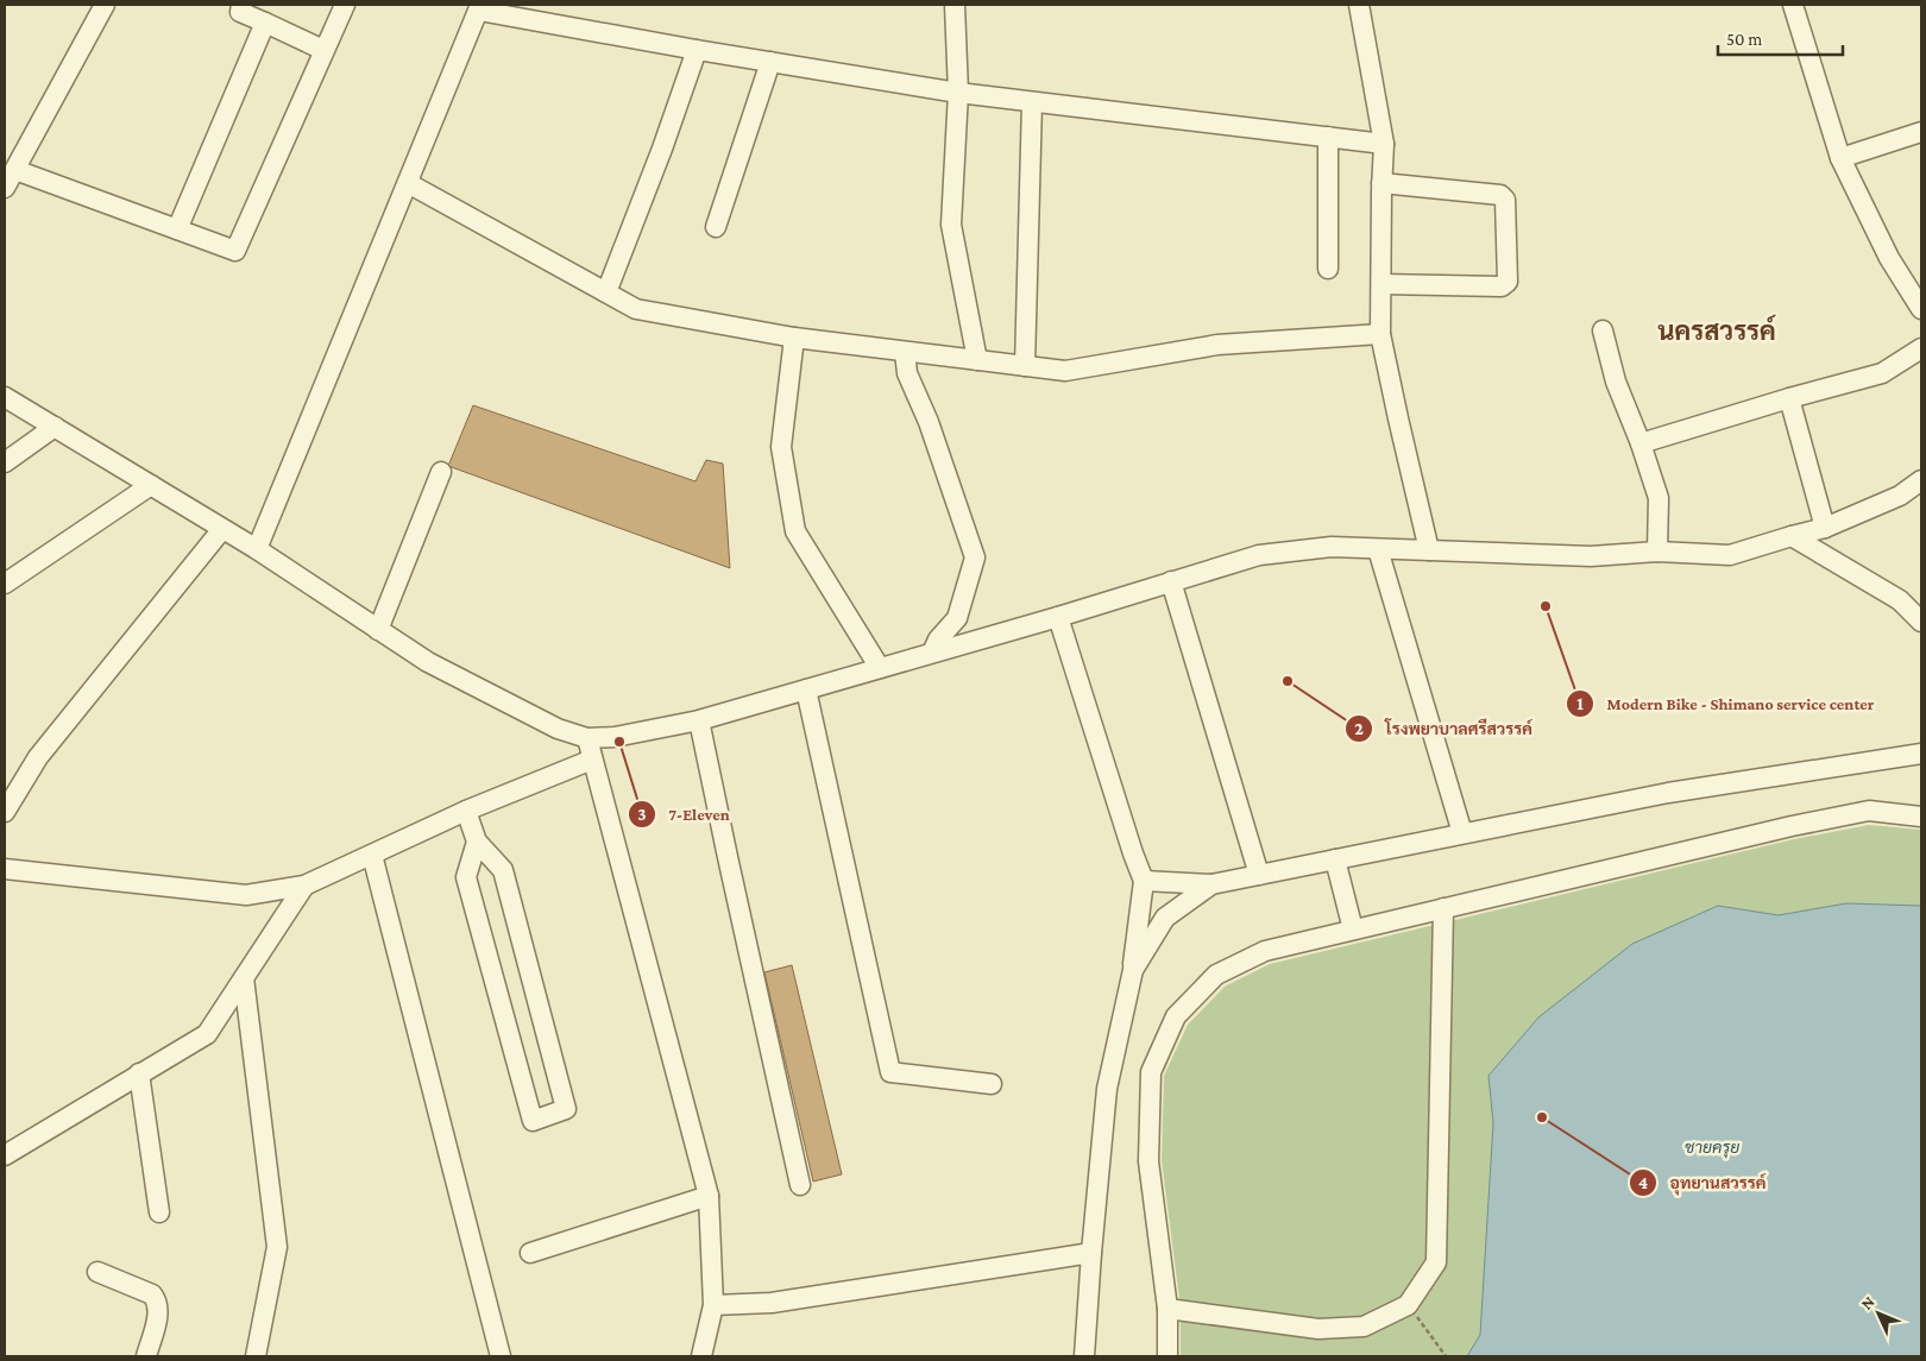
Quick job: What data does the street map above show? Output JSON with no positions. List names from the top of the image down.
{
  "districts": ["นครสวรรค์"],
  "water": ["ชายครุย"],
  "places": [
    "Modern Bike - Shimano service center",
    "โรงพยาบาลศรีสวรรค์",
    "7-Eleven",
    "อุทยานสวรรค์"
  ],
  "scale_bar": "50 m",
  "north": "top left"
}
